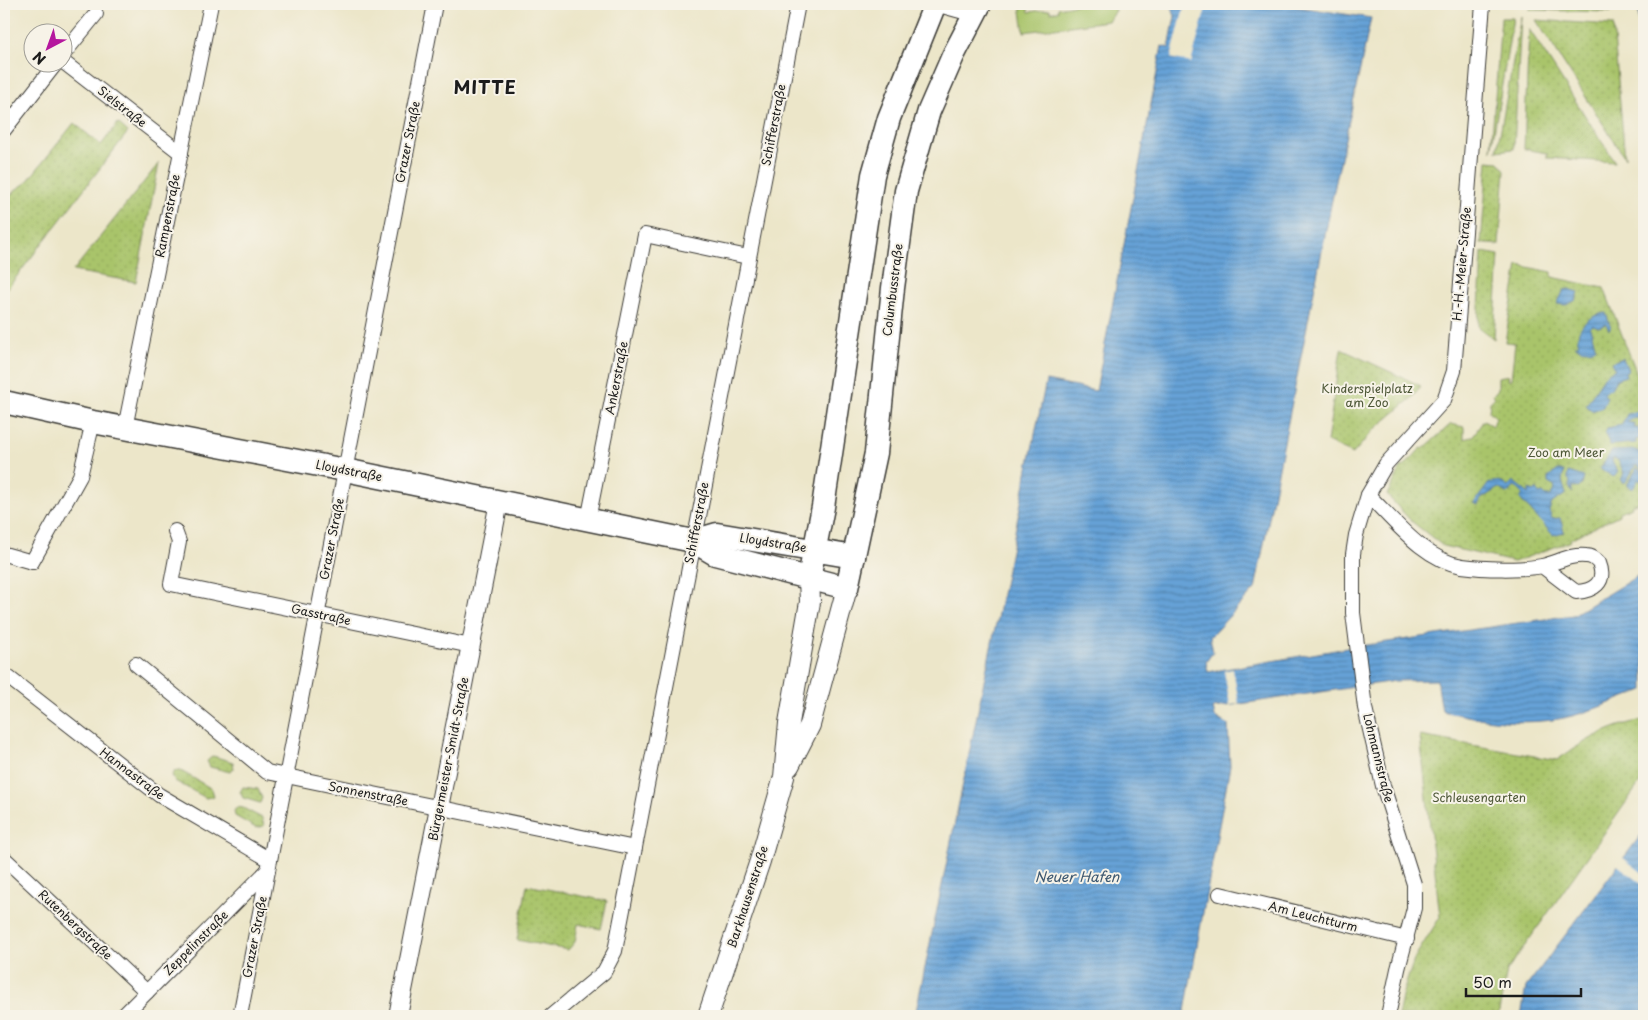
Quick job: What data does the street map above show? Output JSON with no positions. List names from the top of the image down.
{
  "streets": {
    "main road": ["Columbusstraße", "Lloydstraße", "Barkhausenstraße"],
    "street": [
      "Sielstraße",
      "Schifferstraße",
      "Grazer Straße",
      "Rampenstraße",
      "H.-H.-Meier-Straße",
      "Ankerstraße",
      "Gasstraße",
      "Lohmannstraße",
      "Bürgermeister-Smidt-Straße",
      "Hannastraße",
      "Sonnenstraße",
      "Am Leuchtturm",
      "Rutenbergstraße",
      "Zeppelinstraße"
    ]
  },
  "crossings": [
    ["Sielstraße", "Rampenstraße"],
    ["Schifferstraße", "Ankerstraße"],
    ["Schifferstraße", "Lloydstraße"],
    ["Schifferstraße", "Sonnenstraße"],
    ["Grazer Straße", "Lloydstraße"],
    ["Grazer Straße", "Gasstraße"],
    ["Grazer Straße", "Hannastraße"],
    ["Grazer Straße", "Sonnenstraße"],
    ["Grazer Straße", "Zeppelinstraße"],
    ["Rampenstraße", "Lloydstraße"],
    ["H.-H.-Meier-Straße", "Lohmannstraße"],
    ["Columbusstraße", "Lloydstraße"],
    ["Columbusstraße", "Barkhausenstraße"],
    ["Ankerstraße", "Lloydstraße"],
    ["Lloydstraße", "Bürgermeister-Smidt-Straße"],
    ["Lloydstraße", "Barkhausenstraße"],
    ["Gasstraße", "Bürgermeister-Smidt-Straße"],
    ["Lohmannstraße", "Am Leuchtturm"],
    ["Bürgermeister-Smidt-Straße", "Sonnenstraße"],
    ["Hannastraße", "Zeppelinstraße"],
    ["Rutenbergstraße", "Zeppelinstraße"]
  ],
  "districts": ["MITTE"],
  "water": ["Neuer Hafen"],
  "parks": ["Kinderspielplatz am Zoo", "Zoo am Meer", "Schleusengarten"],
  "scale_bar": "50 m",
  "north": "bottom left"
}
